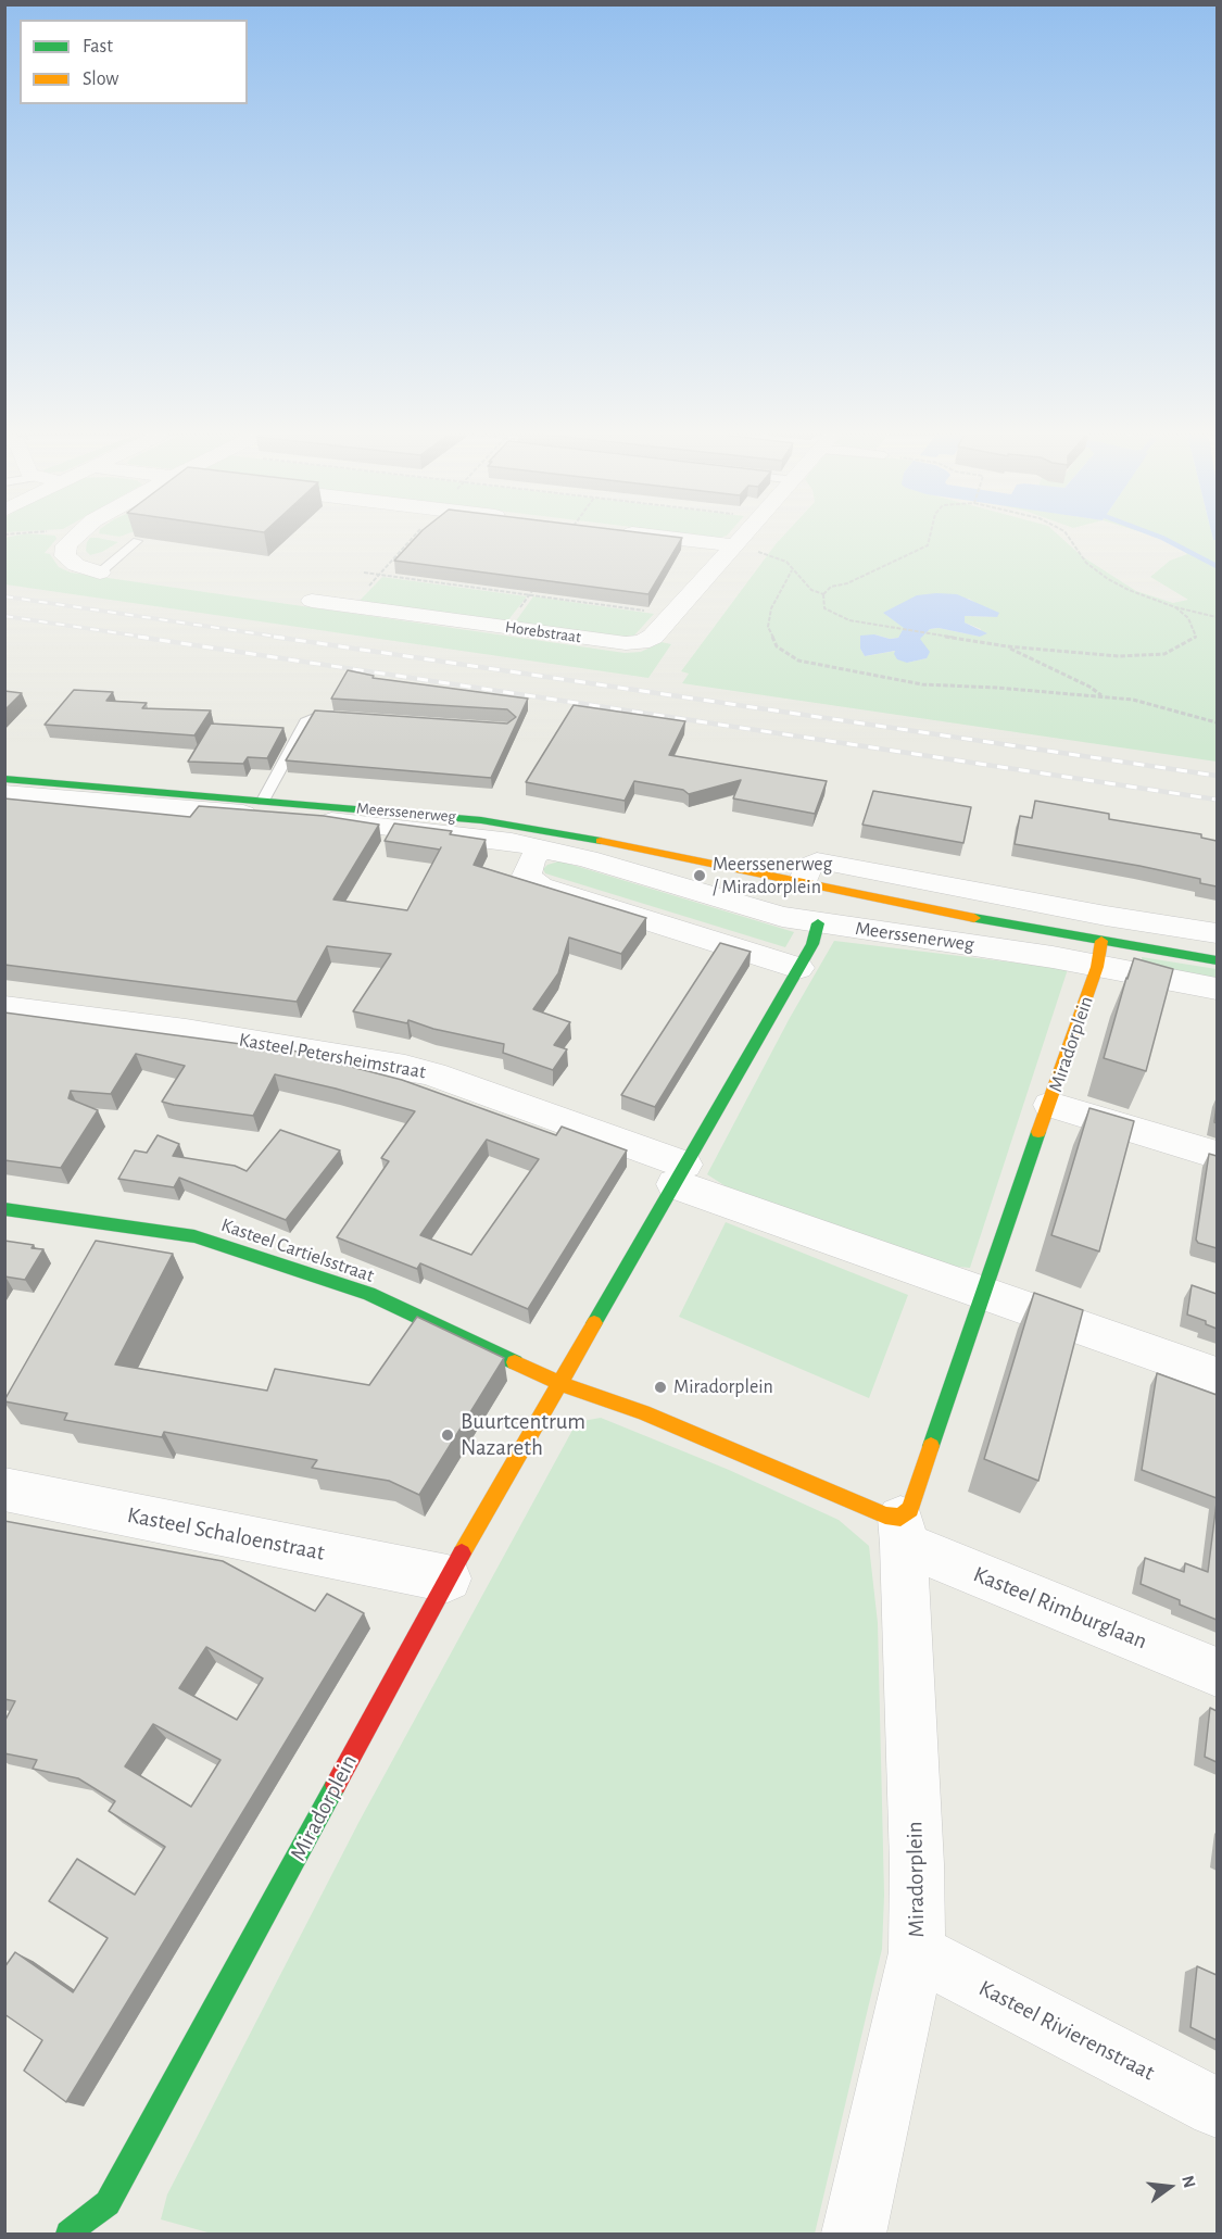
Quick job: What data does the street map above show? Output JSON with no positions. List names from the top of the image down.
{
  "streets": {
    "street": [
      "Horebstraat",
      "Meerssenerweg",
      "Miradorplein",
      "Kasteel Petersheimstraat",
      "Kasteel Cartielsstraat",
      "Kasteel Schaloenstraat",
      "Kasteel Rimburglaan",
      "Kasteel Rivierenstraat"
    ]
  },
  "crossings": [
    ["Meerssenerweg", "Miradorplein"],
    ["Miradorplein", "Kasteel Petersheimstraat"],
    ["Miradorplein", "Kasteel Cartielsstraat"],
    ["Miradorplein", "Kasteel Schaloenstraat"],
    ["Miradorplein", "Kasteel Rimburglaan"],
    ["Miradorplein", "Kasteel Rivierenstraat"]
  ],
  "places": ["Meerssenerweg / Miradorplein", "Miradorplein", "Buurtcentrum Nazareth"],
  "legend": ["Fast", "Slow"],
  "north": "right"
}
